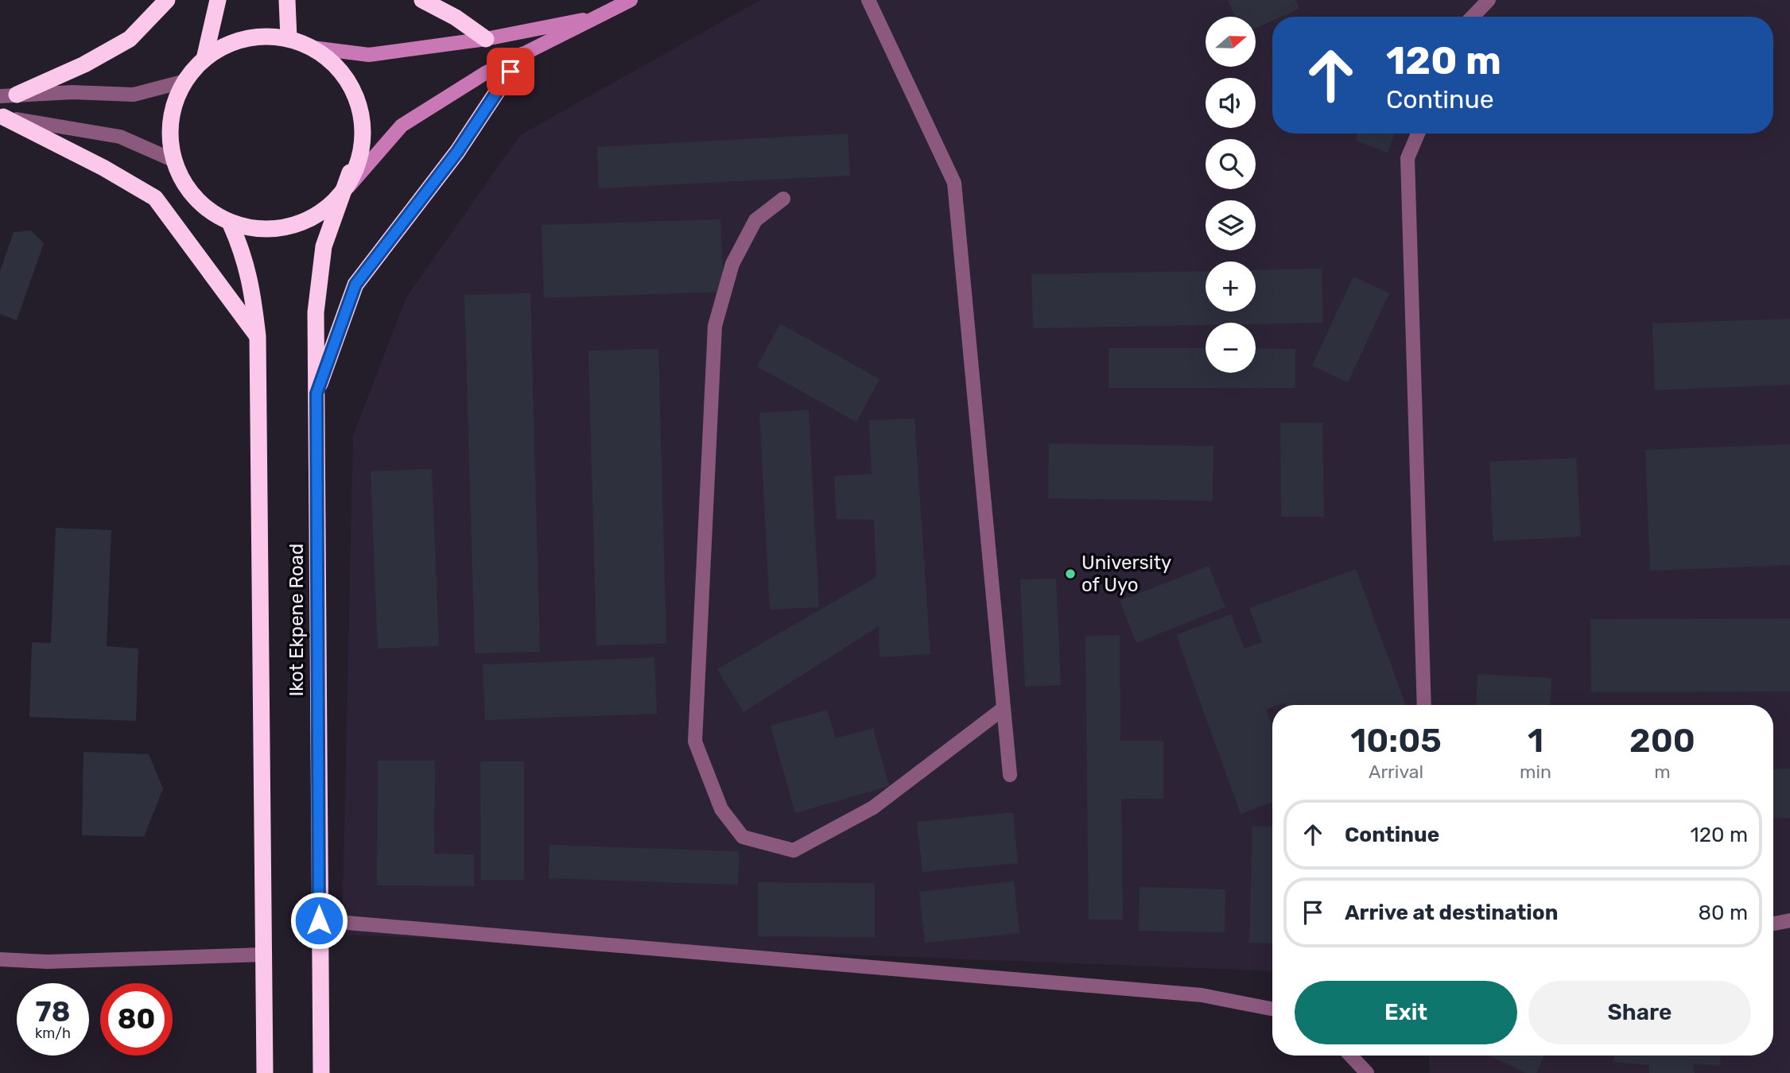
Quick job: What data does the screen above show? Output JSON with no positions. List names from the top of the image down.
{
  "streets": {
    "highway": ["Ikot Ekpene Road"]
  },
  "places": ["University of Uyo"],
  "north": "right",
  "page": {
    "map_buttons": ["+", "−"],
    "turn": ["120 m", "Continue"],
    "eta": [
      "10:05",
      "Arrival",
      "1",
      "min",
      "200",
      "m"
    ],
    "list": [
      {
        "name": "Continue",
        "value": "120 m"
      },
      {
        "name": "Arrive at destination",
        "value": "80 m"
      }
    ],
    "buttons": ["Exit", "Share"],
    "speed": "78 km/h",
    "limit": "80"
  }
}
